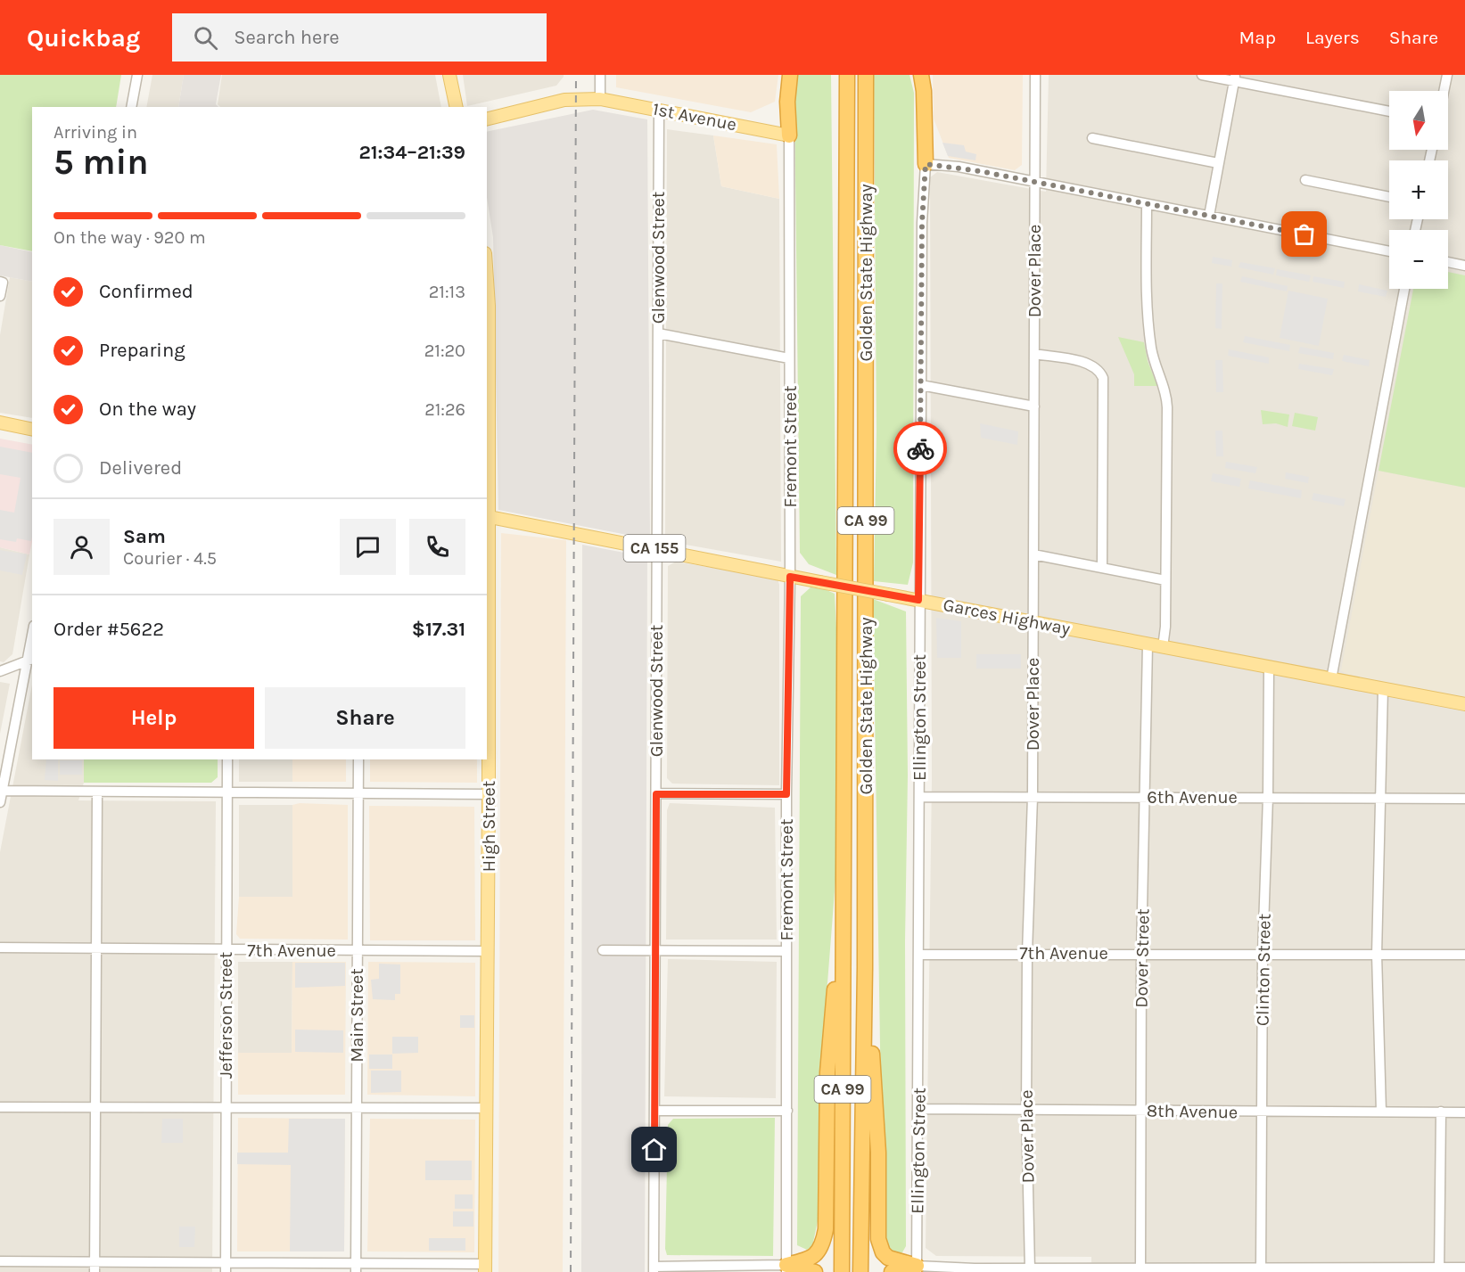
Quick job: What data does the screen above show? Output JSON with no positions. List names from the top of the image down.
{
  "streets": {
    "highway": ["Golden State Highway", "CA 99"],
    "main road": [
      "1st Avenue",
      "CA 155",
      "Garces Highway",
      "High Street"
    ],
    "street": [
      "Glenwood Street",
      "Dover Place",
      "Fremont Street",
      "Ellington Street",
      "6th Avenue",
      "7th Avenue",
      "Dover Street",
      "Clinton Street",
      "Jefferson Street",
      "Main Street",
      "8th Avenue"
    ]
  },
  "crossings": [
    ["1st Avenue", "Glenwood Street"],
    ["1st Avenue", "Fremont Street"],
    ["Glenwood Street", "Garces Highway"],
    ["Dover Place", "Garces Highway"],
    ["Dover Place", "6th Avenue"],
    ["Dover Place", "7th Avenue"],
    ["Dover Place", "8th Avenue"],
    ["Fremont Street", "Garces Highway"],
    ["Garces Highway", "Ellington Street"],
    ["Garces Highway", "High Street"],
    ["Garces Highway", "Dover Street"],
    ["Garces Highway", "Clinton Street"],
    ["Ellington Street", "6th Avenue"],
    ["Ellington Street", "7th Avenue"],
    ["Ellington Street", "8th Avenue"],
    ["6th Avenue", "Dover Street"],
    ["6th Avenue", "Clinton Street"],
    ["High Street", "7th Avenue"],
    ["7th Avenue", "Dover Street"],
    ["7th Avenue", "Clinton Street"],
    ["7th Avenue", "Jefferson Street"],
    ["7th Avenue", "Main Street"],
    ["Dover Street", "8th Avenue"],
    ["Clinton Street", "8th Avenue"]
  ],
  "north": "bottom",
  "page": {
    "header": "Quickbag",
    "search": "Search here",
    "nav": ["Map", "Layers", "Share"],
    "map_buttons": ["+", "−"],
    "heading": ["5 min", "Arriving in", "21:34–21:39"],
    "panel": [
      "Sam",
      "Courier · 4.5",
      "Order #5622",
      "$17.31"
    ],
    "bar": "On the way · 920 m",
    "list": [
      ["Confirmed", "21:13"],
      ["Preparing", "21:20"],
      ["On the way", "21:26"],
      "Delivered"
    ],
    "buttons": ["Help", "Share"]
  }
}
